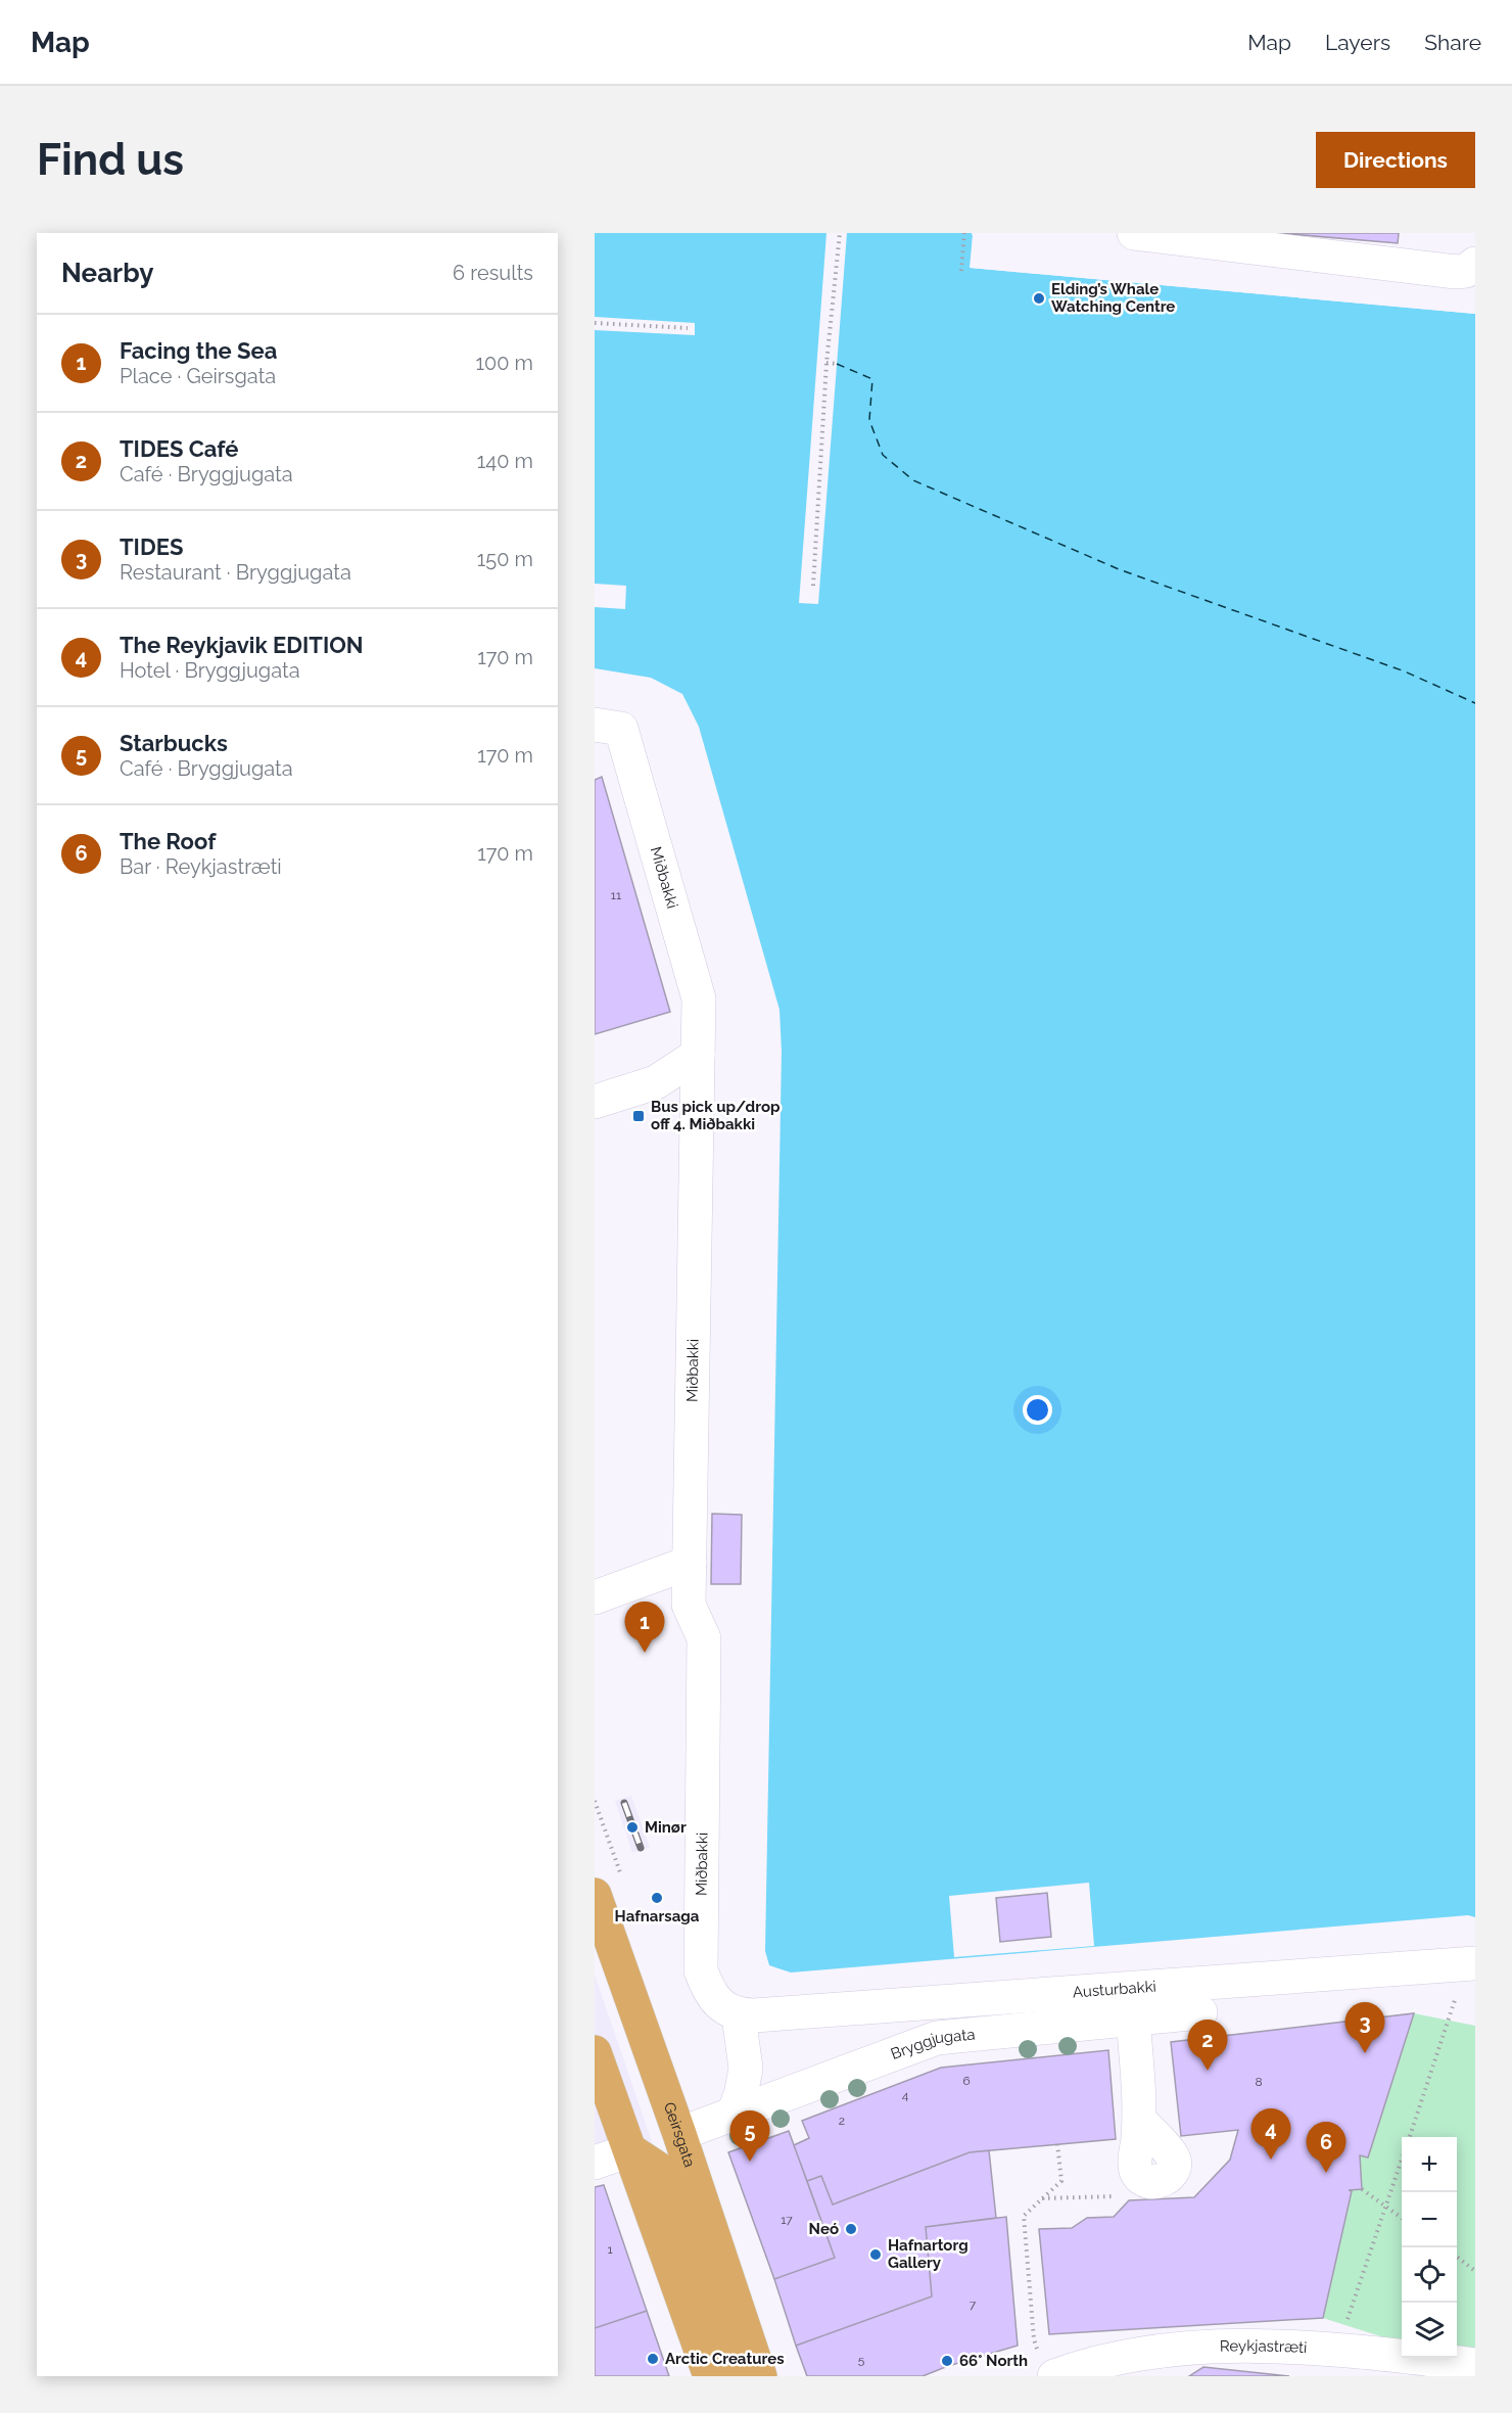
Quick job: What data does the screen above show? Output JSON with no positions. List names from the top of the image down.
{
  "streets": {
    "main road": ["Geirsgata"],
    "street": [
      "Miðbakki",
      "Austurbakki",
      "Bryggjugata",
      "Reykjastræti"
    ]
  },
  "crossings": [
    ["Miðbakki", "Austurbakki"],
    ["Bryggjugata", "Geirsgata"]
  ],
  "places": {
    "other": [
      "Elding’s Whale Watching Centre",
      "Minør",
      "Hafnarsaga",
      "Neó",
      "Hafnartorg Gallery",
      "Arctic Creatures",
      "66° North"
    ],
    "transit": ["Bus pick up/drop off 4. Miðbakki"]
  },
  "house_numbers": [
    "11",
    "6",
    "8",
    "4",
    "2",
    "17",
    "1",
    "7",
    "5"
  ],
  "page": {
    "header": "Map",
    "nav": ["Map", "Layers", "Share"],
    "buttons": "Directions",
    "title": "Find us",
    "heading": ["Nearby", "6 results"],
    "list": [
      {
        "mark": "1",
        "name": "Facing the Sea",
        "note": "Place · Geirsgata",
        "value": "100 m"
      },
      {
        "mark": "2",
        "name": "TIDES Café",
        "note": "Café · Bryggjugata",
        "value": "140 m"
      },
      {
        "mark": "3",
        "name": "TIDES",
        "note": "Restaurant · Bryggjugata",
        "value": "150 m"
      },
      {
        "mark": "4",
        "name": "The Reykjavik EDITION",
        "note": "Hotel · Bryggjugata",
        "value": "170 m"
      },
      {
        "mark": "5",
        "name": "Starbucks",
        "note": "Café · Bryggjugata",
        "value": "170 m"
      },
      {
        "mark": "6",
        "name": "The Roof",
        "note": "Bar · Reykjastræti",
        "value": "170 m"
      }
    ],
    "pins": [
      "1",
      "3",
      "2",
      "4",
      "5",
      "6"
    ],
    "map_buttons": ["+", "−"]
  }
}
